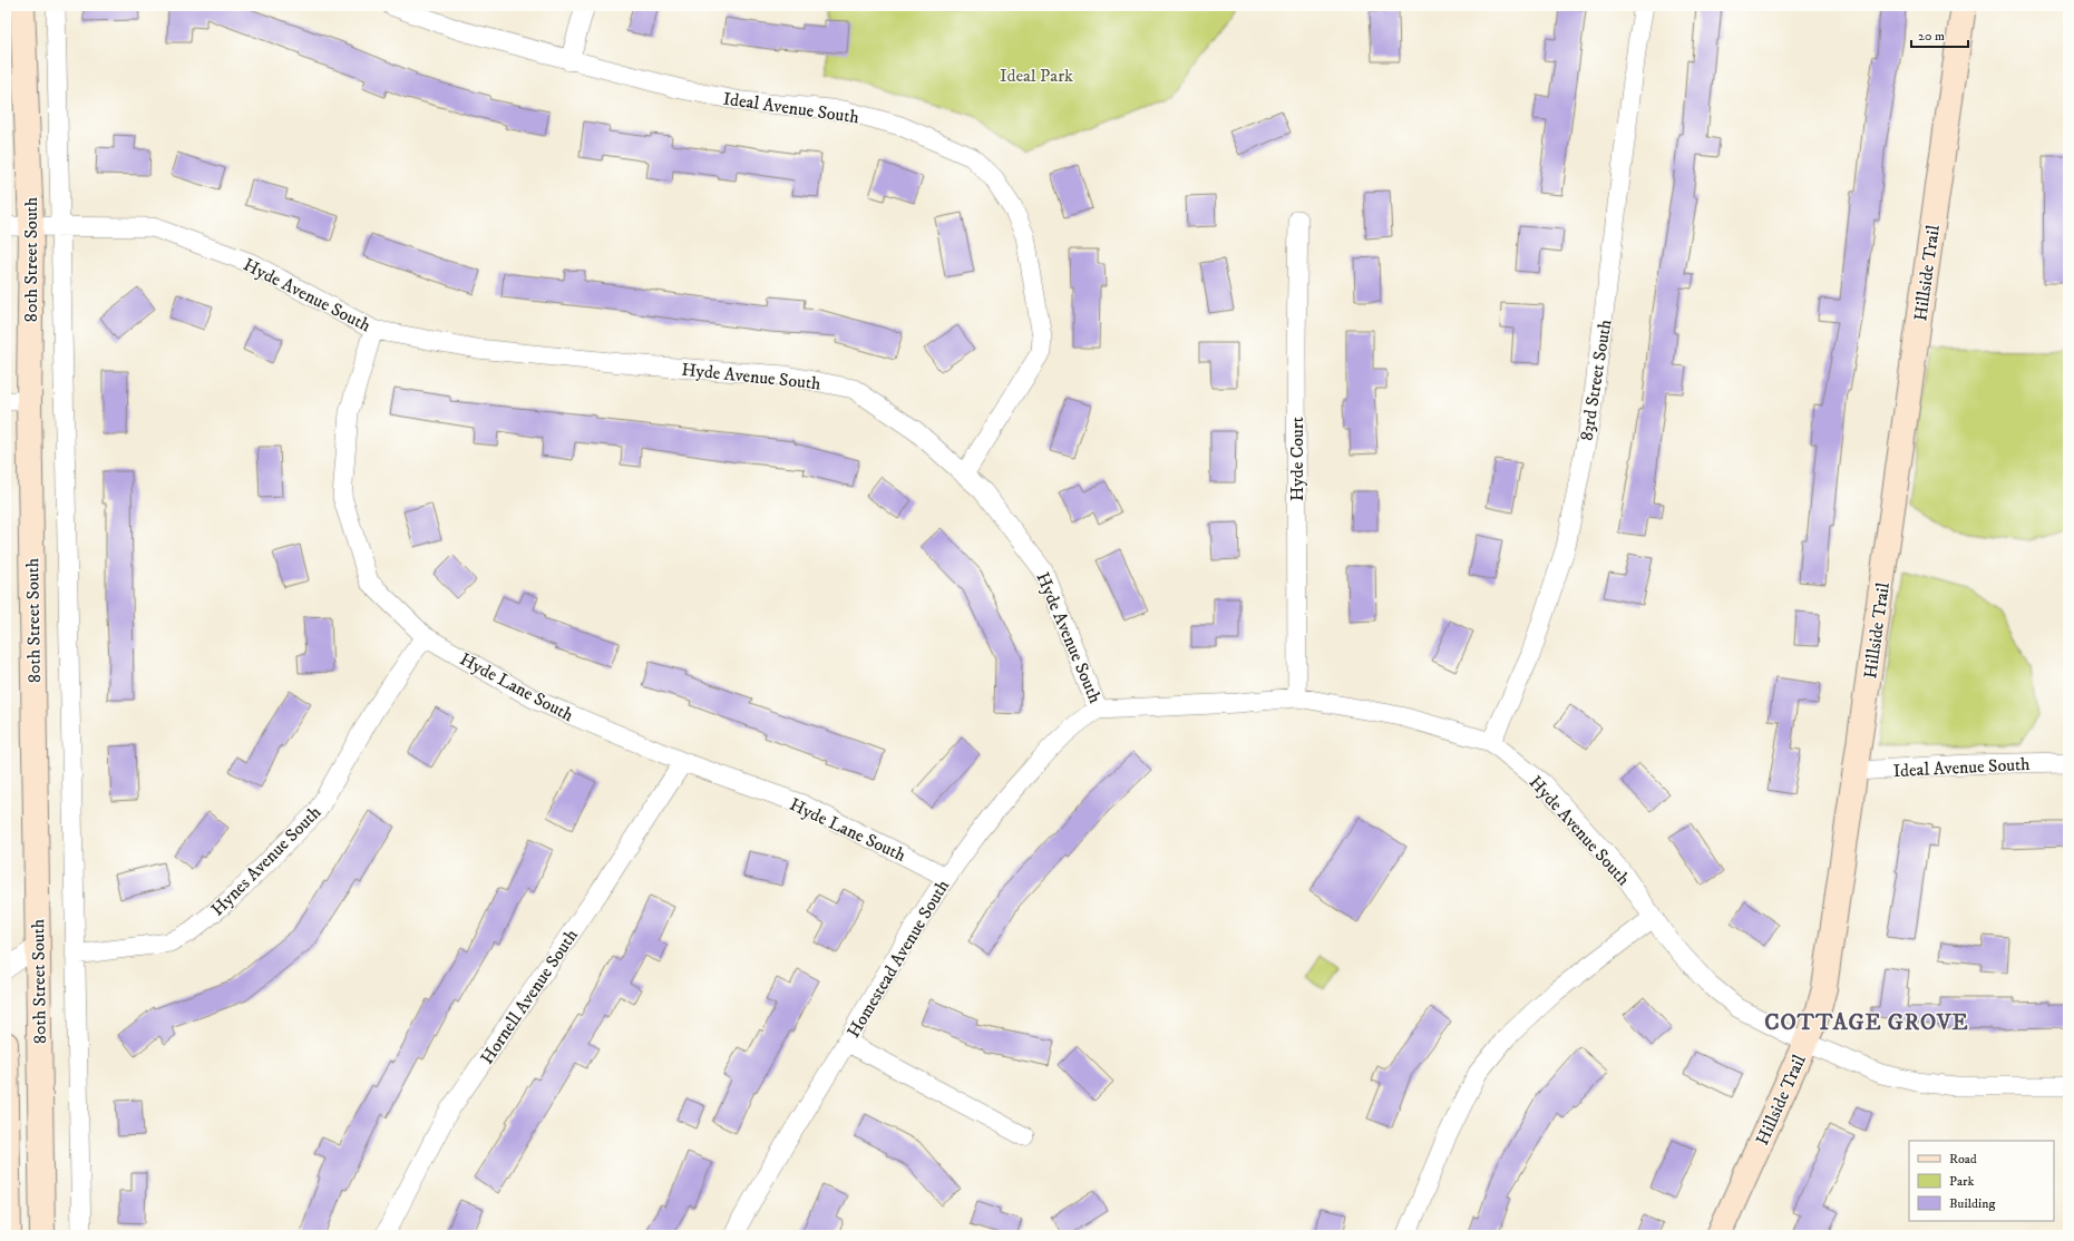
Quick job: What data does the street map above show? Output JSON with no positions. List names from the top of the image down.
{
  "streets": {
    "main road": ["80th Street South", "Hillside Trail"],
    "street": [
      "Ideal Avenue South",
      "Hyde Avenue South",
      "83rd Street South",
      "Hyde Court",
      "Hyde Lane South",
      "Hynes Avenue South",
      "Homestead Avenue South",
      "Hornell Avenue South"
    ]
  },
  "crossings": [
    ["Ideal Avenue South", "Hillside Trail"],
    ["Ideal Avenue South", "Hyde Avenue South"],
    ["80th Street South", "Hyde Avenue South"],
    ["80th Street South", "Hynes Avenue South"],
    ["Hillside Trail", "Hyde Avenue South"],
    ["Hyde Avenue South", "83rd Street South"],
    ["Hyde Avenue South", "Hyde Court"],
    ["Hyde Avenue South", "Hyde Lane South"],
    ["Hyde Avenue South", "Homestead Avenue South"],
    ["Hyde Lane South", "Hynes Avenue South"],
    ["Hyde Lane South", "Homestead Avenue South"],
    ["Hyde Lane South", "Hornell Avenue South"]
  ],
  "districts": ["COTTAGE GROVE"],
  "parks": ["Ideal Park"],
  "legend": ["Road", "Park", "Building"],
  "scale_bar": "20 m"
}
